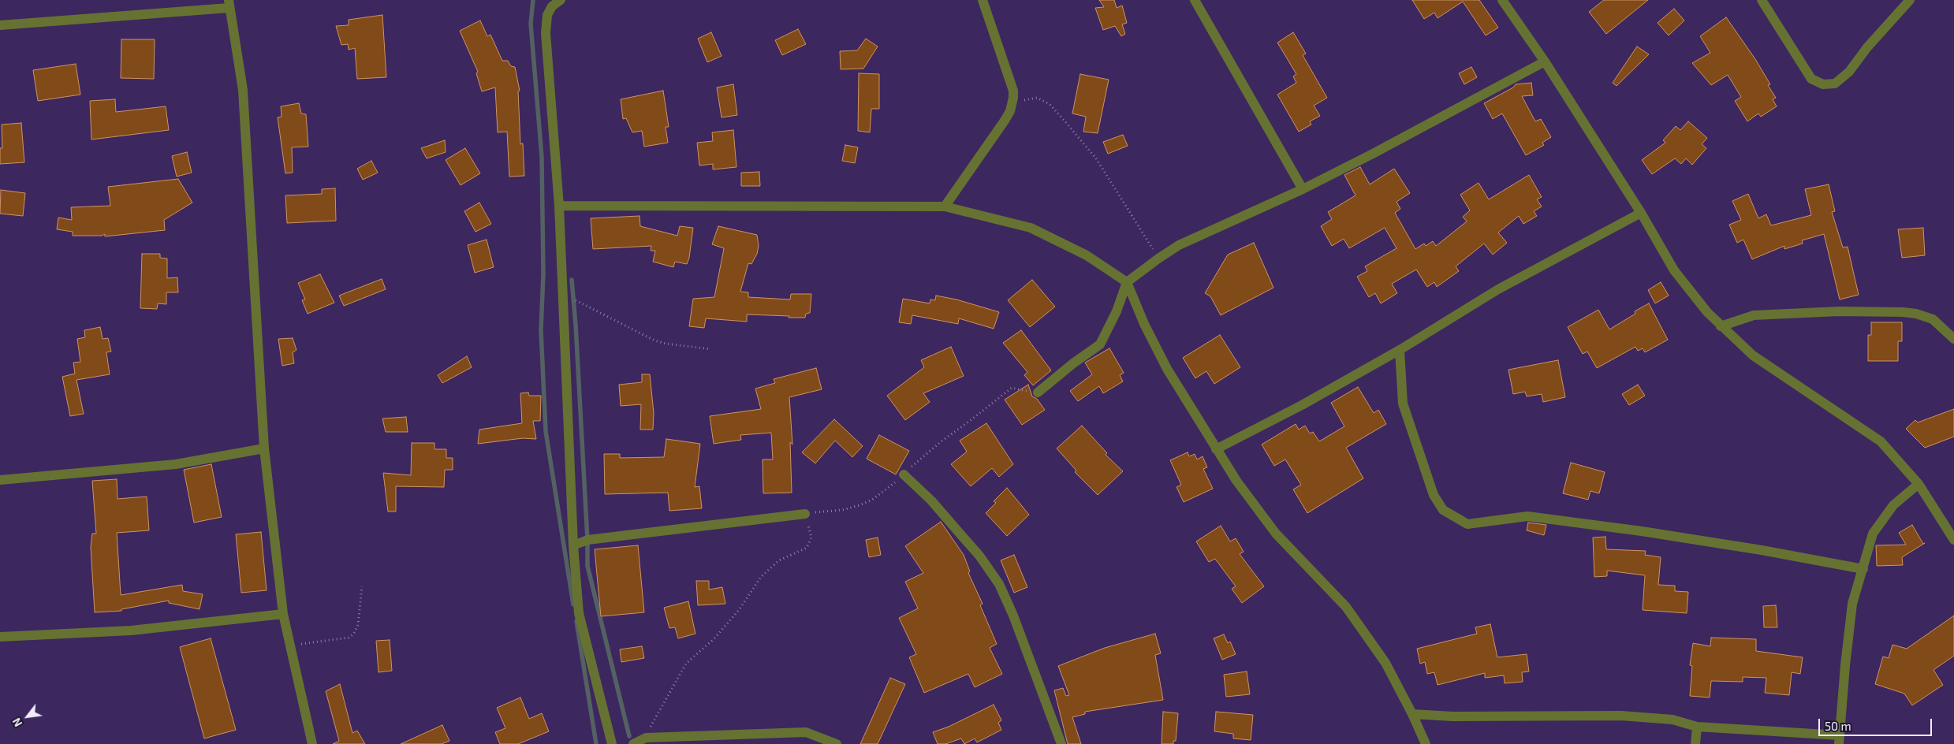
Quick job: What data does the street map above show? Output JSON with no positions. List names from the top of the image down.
{
  "scale_bar": "50 m",
  "north": "bottom left"
}
